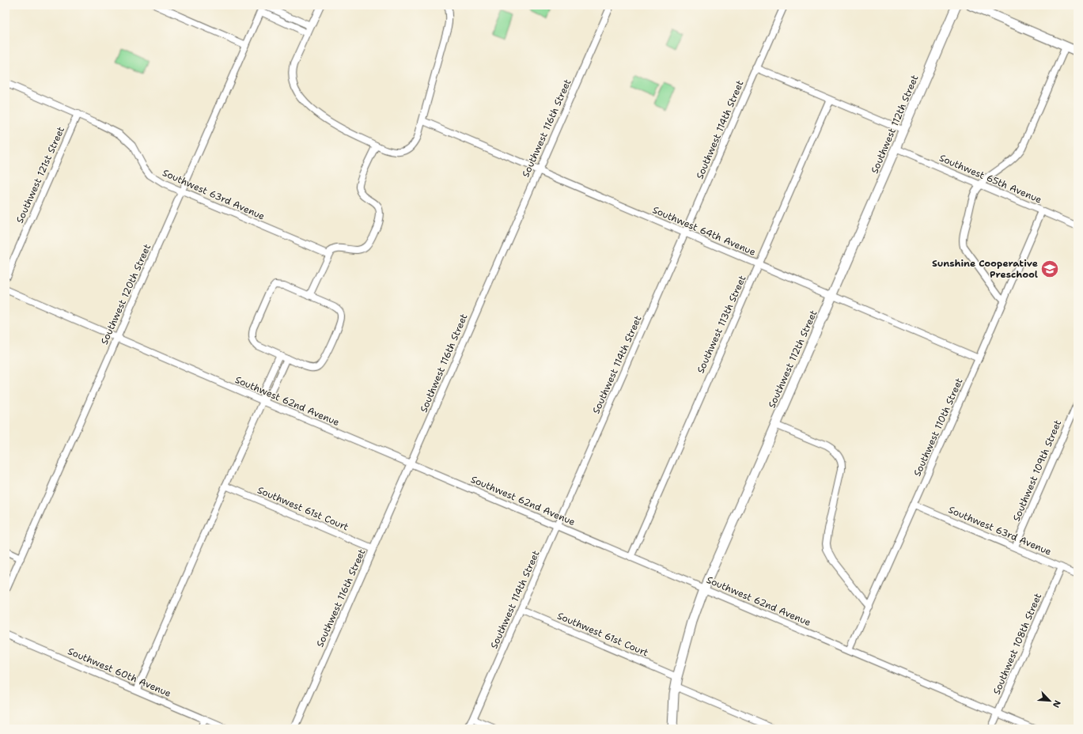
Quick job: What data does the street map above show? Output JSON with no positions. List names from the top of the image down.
{
  "streets": {
    "main road": ["Southwest 112th Street"],
    "street": [
      "Southwest 116th Street",
      "Southwest 114th Street",
      "Southwest 121st Street",
      "Southwest 65th Avenue",
      "Southwest 63rd Avenue",
      "Southwest 64th Avenue",
      "Southwest 120th Street",
      "Southwest 113th Street",
      "Southwest 62nd Avenue",
      "Southwest 110th Street",
      "Southwest 109th Street",
      "Southwest 61st Court",
      "Southwest 108th Street",
      "Southwest 60th Avenue"
    ]
  },
  "crossings": [
    ["Southwest 112th Street", "Southwest 65th Avenue"],
    ["Southwest 112th Street", "Southwest 64th Avenue"],
    ["Southwest 112th Street", "Southwest 62nd Avenue"],
    ["Southwest 112th Street", "Southwest 61st Court"],
    ["Southwest 116th Street", "Southwest 64th Avenue"],
    ["Southwest 116th Street", "Southwest 62nd Avenue"],
    ["Southwest 116th Street", "Southwest 61st Court"],
    ["Southwest 114th Street", "Southwest 64th Avenue"],
    ["Southwest 114th Street", "Southwest 62nd Avenue"],
    ["Southwest 114th Street", "Southwest 61st Court"],
    ["Southwest 121st Street", "Southwest 63rd Avenue"],
    ["Southwest 65th Avenue", "Southwest 110th Street"],
    ["Southwest 63rd Avenue", "Southwest 120th Street"],
    ["Southwest 63rd Avenue", "Southwest 110th Street"],
    ["Southwest 63rd Avenue", "Southwest 109th Street"],
    ["Southwest 63rd Avenue", "Southwest 108th Street"],
    ["Southwest 64th Avenue", "Southwest 113th Street"],
    ["Southwest 64th Avenue", "Southwest 110th Street"],
    ["Southwest 120th Street", "Southwest 62nd Avenue"],
    ["Southwest 113th Street", "Southwest 62nd Avenue"],
    ["Southwest 62nd Avenue", "Southwest 110th Street"],
    ["Southwest 62nd Avenue", "Southwest 108th Street"]
  ],
  "places": {
    "school or university": ["Sunshine Cooperative Preschool"]
  },
  "north": "bottom right"
}
